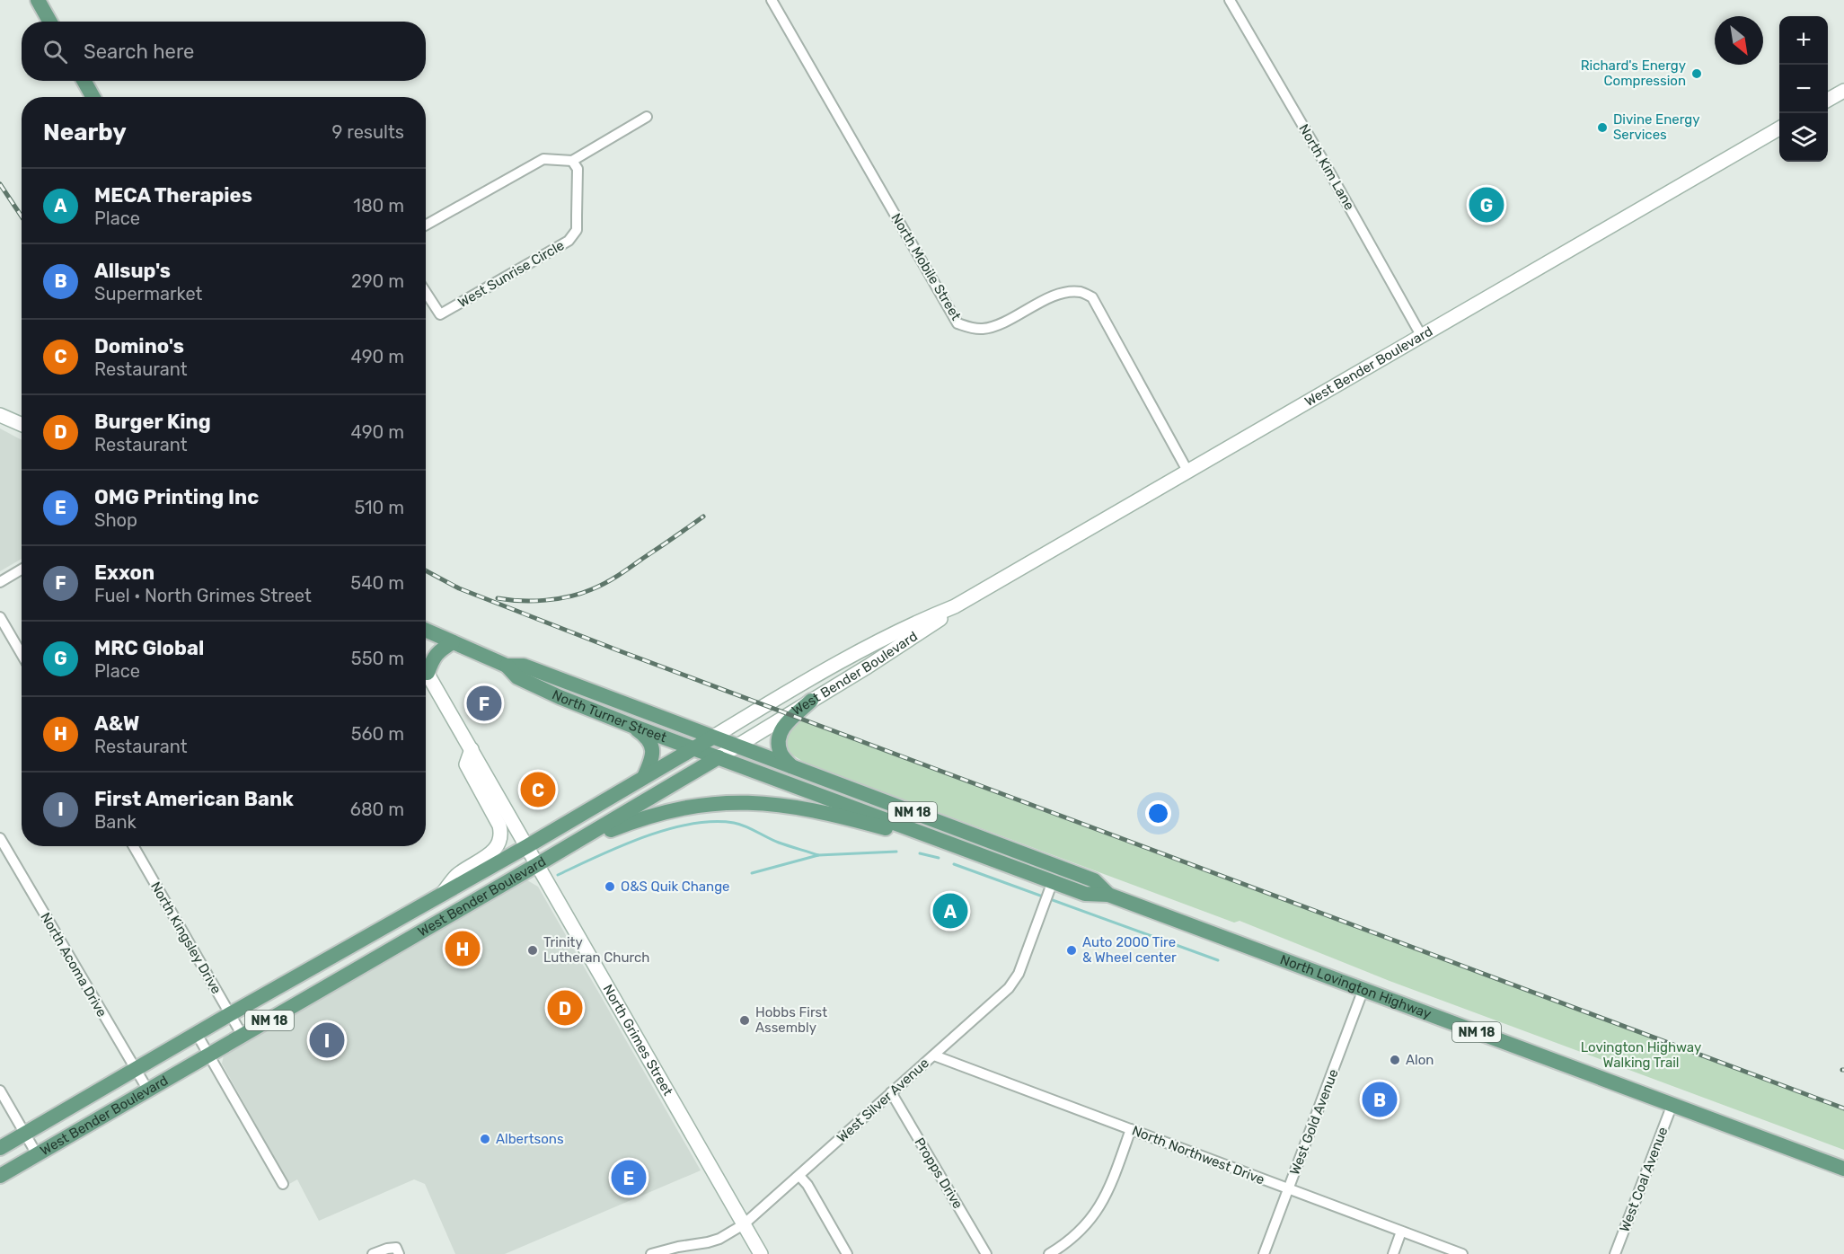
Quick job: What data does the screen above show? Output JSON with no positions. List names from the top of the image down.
{
  "streets": {
    "main road": [
      "West Bender Boulevard",
      "North Turner Street",
      "NM 18",
      "North Lovington Highway",
      "North Grimes Street"
    ],
    "street": [
      "North Kim Lane",
      "North Mobile Street",
      "West Sunrise Circle",
      "North Kingsley Drive",
      "North Acoma Drive",
      "West Silver Avenue",
      "West Gold Avenue",
      "North Northwest Drive",
      "Propps Drive",
      "West Coal Avenue"
    ]
  },
  "crossings": [
    ["North Kim Lane", "West Bender Boulevard"],
    ["North Mobile Street", "West Bender Boulevard"],
    ["West Bender Boulevard", "North Turner Street"],
    ["West Bender Boulevard", "North Kingsley Drive"],
    ["West Bender Boulevard", "North Acoma Drive"],
    ["West Bender Boulevard", "North Lovington Highway"],
    ["West Bender Boulevard", "North Grimes Street"],
    ["North Turner Street", "North Lovington Highway"],
    ["North Lovington Highway", "West Silver Avenue"],
    ["North Lovington Highway", "West Gold Avenue"],
    ["North Lovington Highway", "West Coal Avenue"],
    ["North Grimes Street", "West Silver Avenue"],
    ["West Silver Avenue", "North Northwest Drive"],
    ["West Silver Avenue", "Propps Drive"],
    ["West Gold Avenue", "North Northwest Drive"]
  ],
  "parks": ["Lovington Highway Walking Trail"],
  "places": [
    "Richard's Energy Compression",
    "Divine Energy Services",
    "O&S Quik Change",
    "Trinity Lutheran Church",
    "Auto 2000 Tire & Wheel center",
    "Hobbs First Assembly",
    "Alon",
    "Albertsons"
  ],
  "north": "bottom right",
  "page": {
    "map_buttons": ["+", "−"],
    "search": "Search here",
    "heading": ["Nearby", "9 results"],
    "list": [
      {
        "mark": "A",
        "name": "MECA Therapies",
        "note": "Place",
        "value": "180 m"
      },
      {
        "mark": "B",
        "name": "Allsup's",
        "note": "Supermarket",
        "value": "290 m"
      },
      {
        "mark": "C",
        "name": "Domino's",
        "note": "Restaurant",
        "value": "490 m"
      },
      {
        "mark": "D",
        "name": "Burger King",
        "note": "Restaurant",
        "value": "490 m"
      },
      {
        "mark": "E",
        "name": "OMG Printing Inc",
        "note": "Shop",
        "value": "510 m"
      },
      {
        "mark": "F",
        "name": "Exxon",
        "note": "Fuel · North Grimes Street",
        "value": "540 m"
      },
      {
        "mark": "G",
        "name": "MRC Global",
        "note": "Place",
        "value": "550 m"
      },
      {
        "mark": "H",
        "name": "A&W",
        "note": "Restaurant",
        "value": "560 m"
      },
      {
        "mark": "I",
        "name": "First American Bank",
        "note": "Bank",
        "value": "680 m"
      }
    ],
    "pins": [
      "G",
      "F",
      "C",
      "A",
      "H",
      "D",
      "I",
      "B",
      "E"
    ]
  }
}
